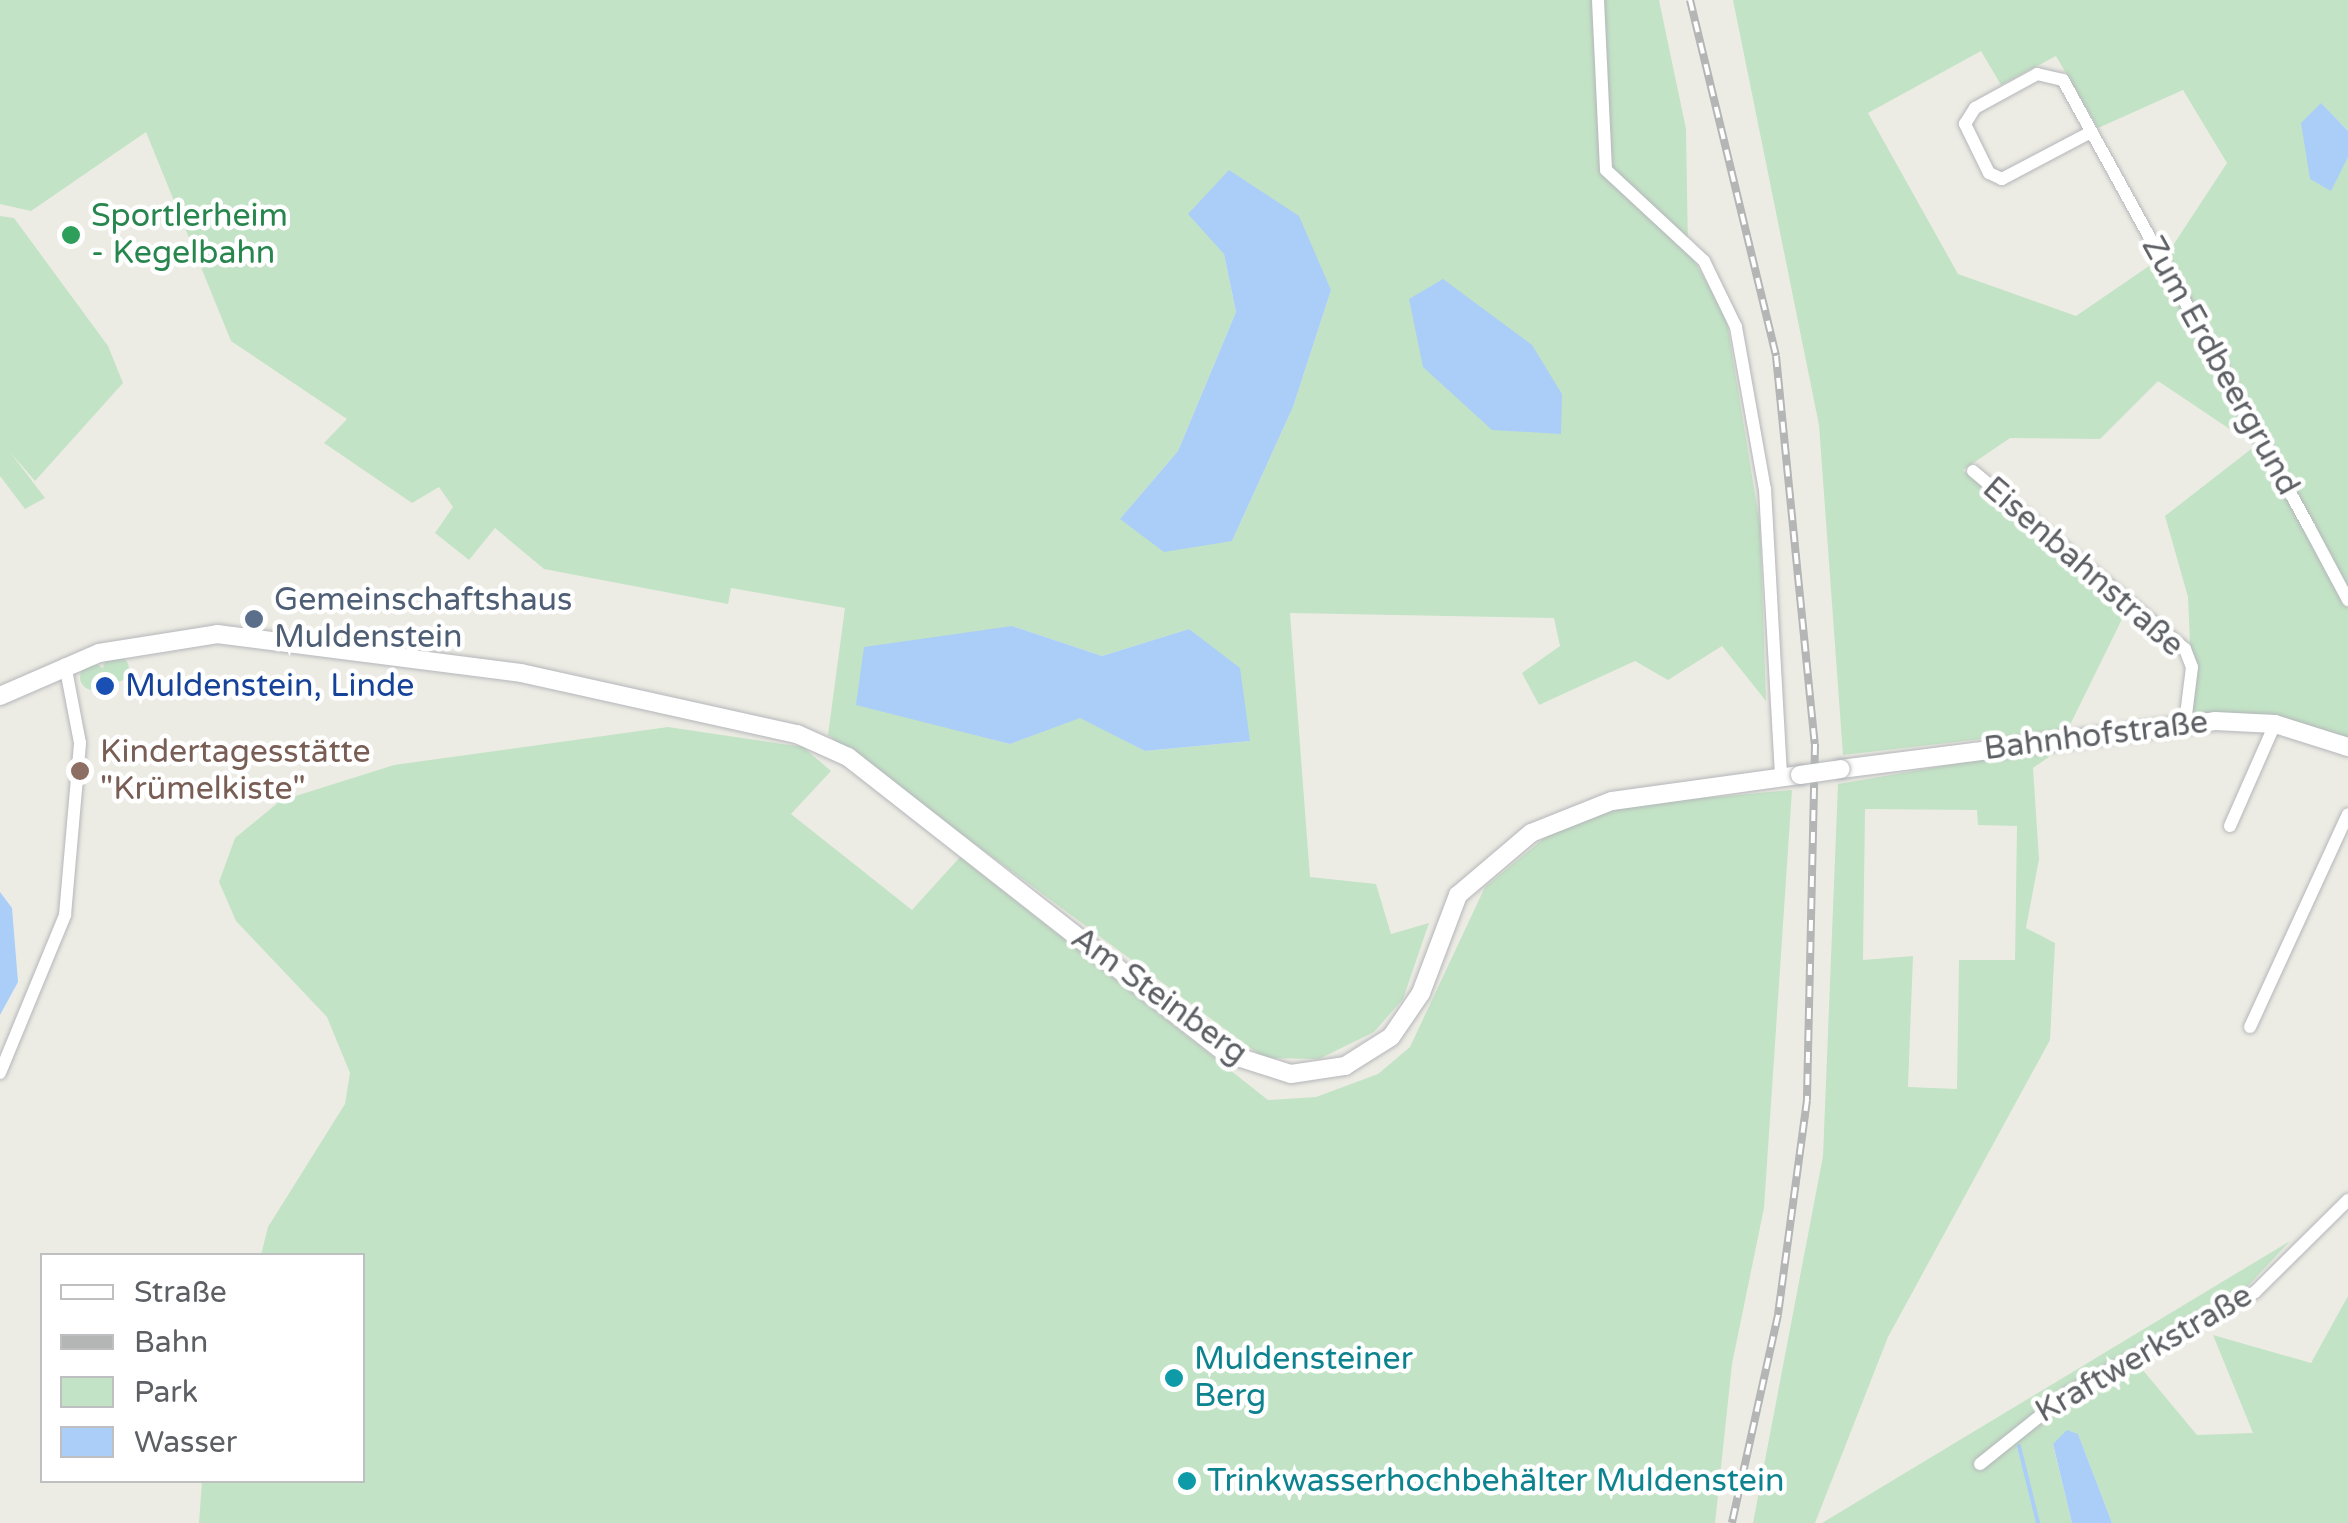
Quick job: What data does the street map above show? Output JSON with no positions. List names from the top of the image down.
{
  "streets": {
    "main road": ["Bahnhofstraße", "Am Steinberg"],
    "street": ["Zum Erdbeergrund", "Eisenbahnstraße", "Kraftwerkstraße"]
  },
  "crossings": [
    ["Eisenbahnstraße", "Bahnhofstraße"],
    ["Bahnhofstraße", "Am Steinberg"]
  ],
  "places": [
    "Sportlerheim - Kegelbahn",
    "Gemeinschaftshaus Muldenstein",
    "Muldenstein, Linde",
    "Kindertagesstätte \"Krümelkiste\"",
    "Muldensteiner Berg",
    "Trinkwasserhochbehälter Muldenstein"
  ],
  "legend": [
    "Straße",
    "Bahn",
    "Park",
    "Wasser"
  ]
}
